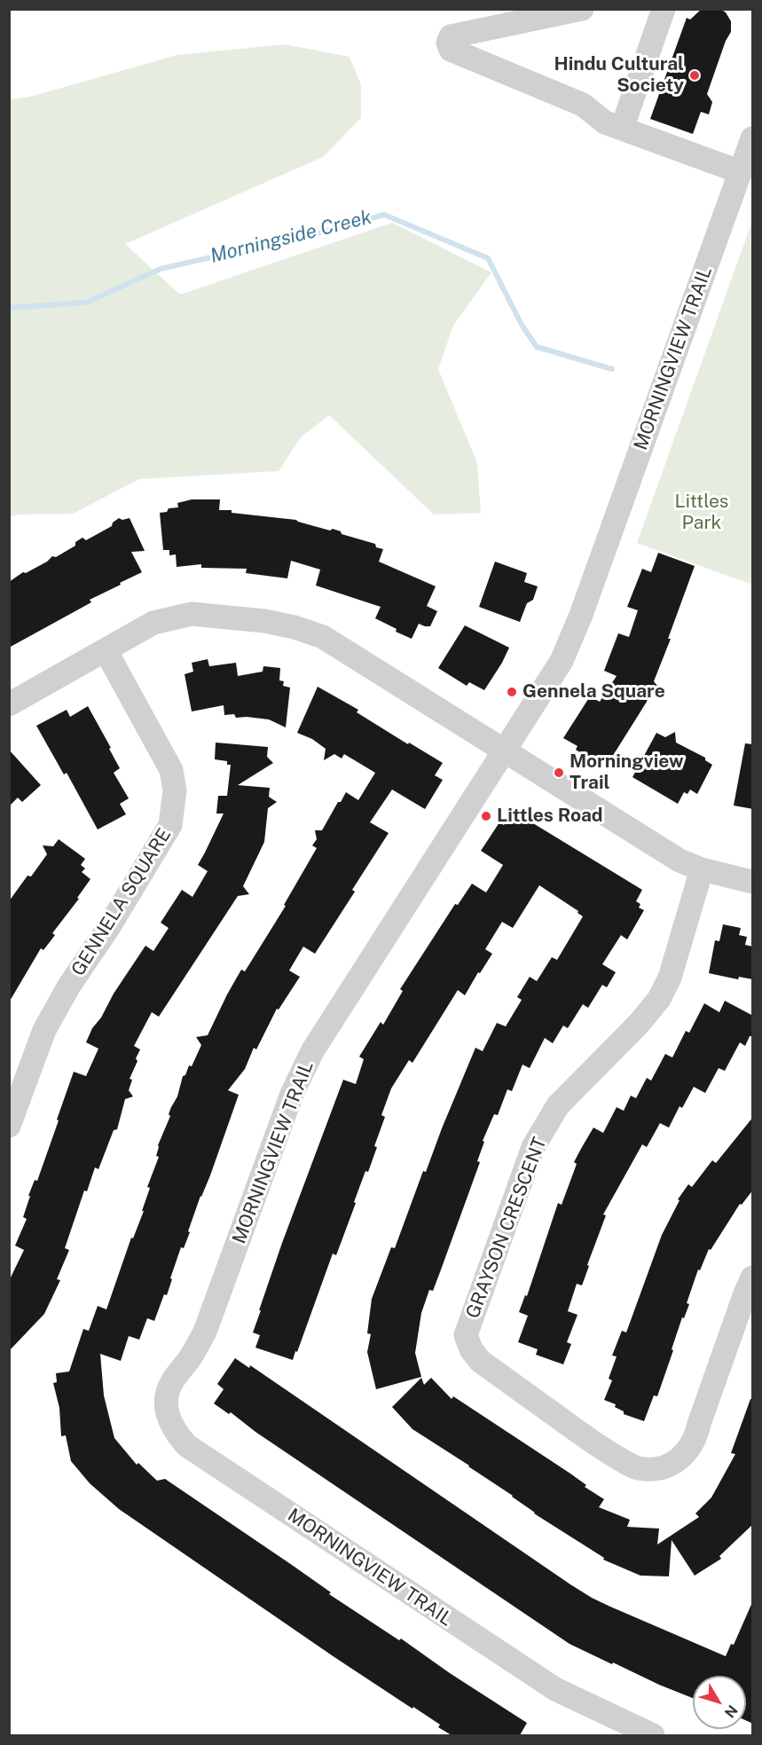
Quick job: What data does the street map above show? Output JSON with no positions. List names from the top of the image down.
{
  "streets": {
    "street": ["MORNINGVIEW TRAIL", "GENNELA SQUARE", "GRAYSON CRESCENT"]
  },
  "water": ["Morningside Creek"],
  "parks": ["Littles Park"],
  "places": [
    "Hindu Cultural Society",
    "Gennela Square",
    "Morningview Trail",
    "Littles Road"
  ],
  "north": "bottom right"
}
